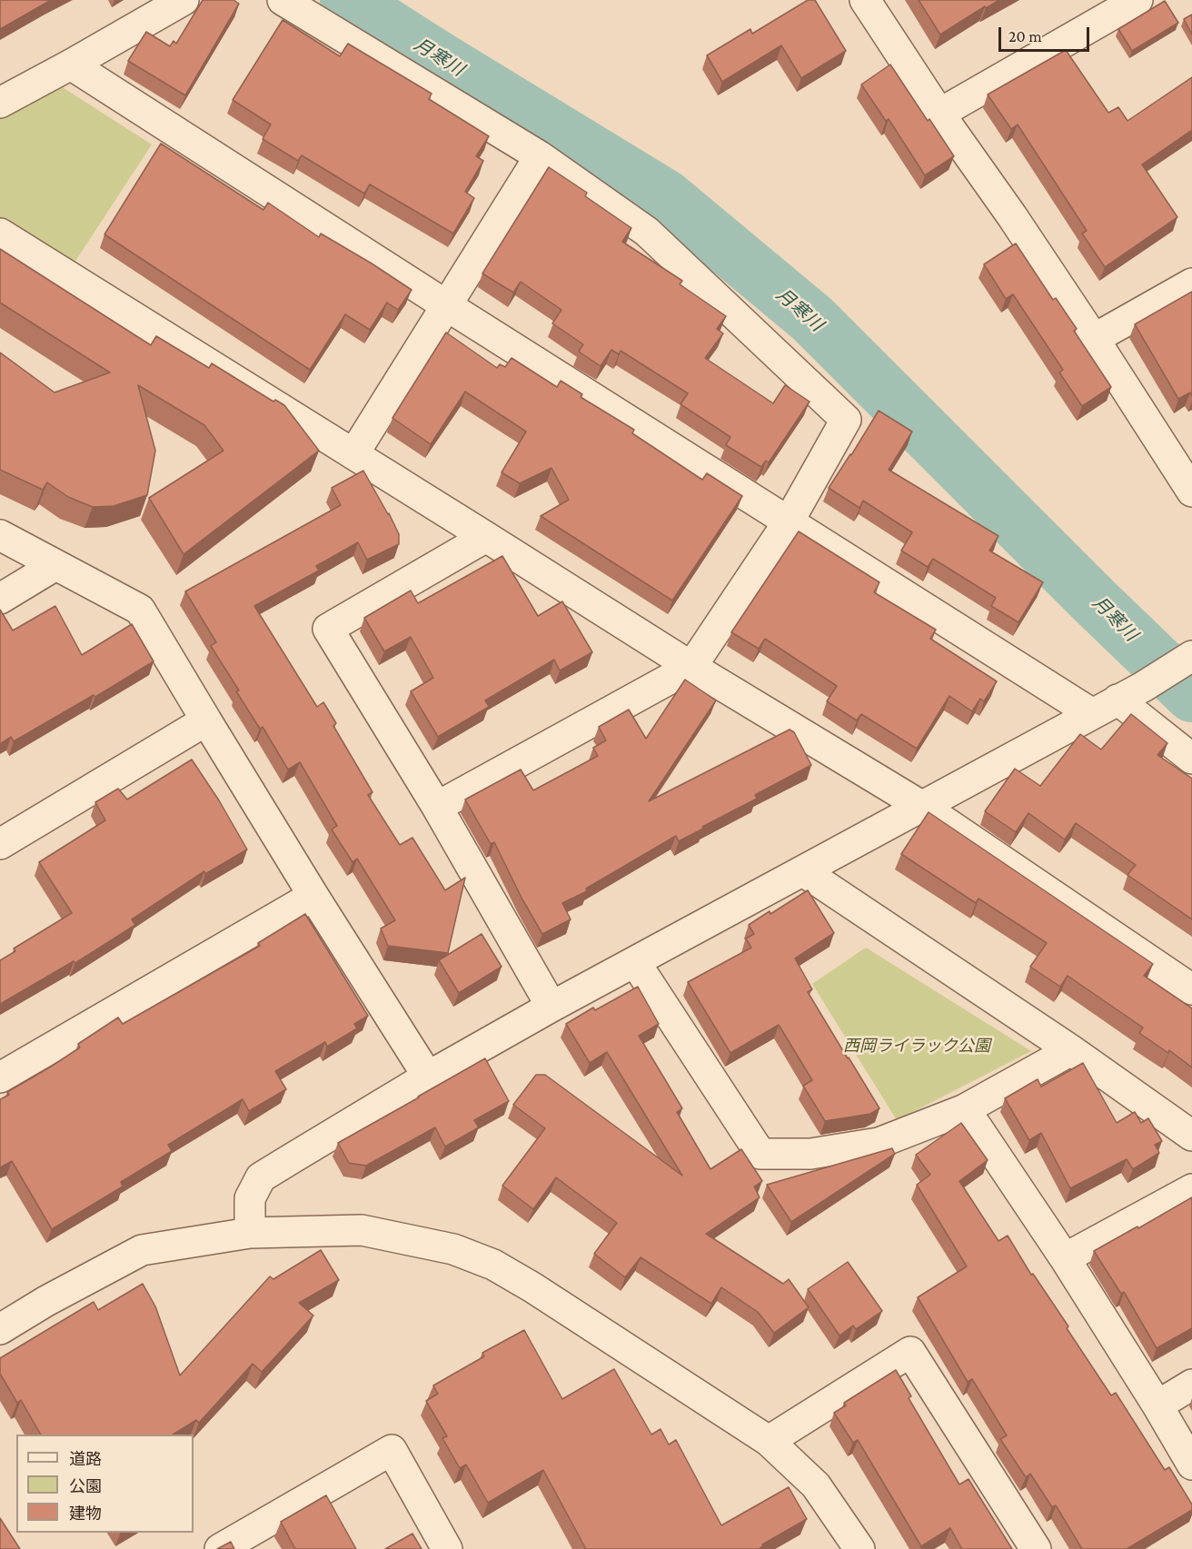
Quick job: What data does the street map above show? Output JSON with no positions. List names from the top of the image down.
{
  "water": ["月寒川"],
  "parks": ["西岡ライラック公園"],
  "legend": ["道路", "公園", "建物"],
  "scale_bar": "20 m"
}
